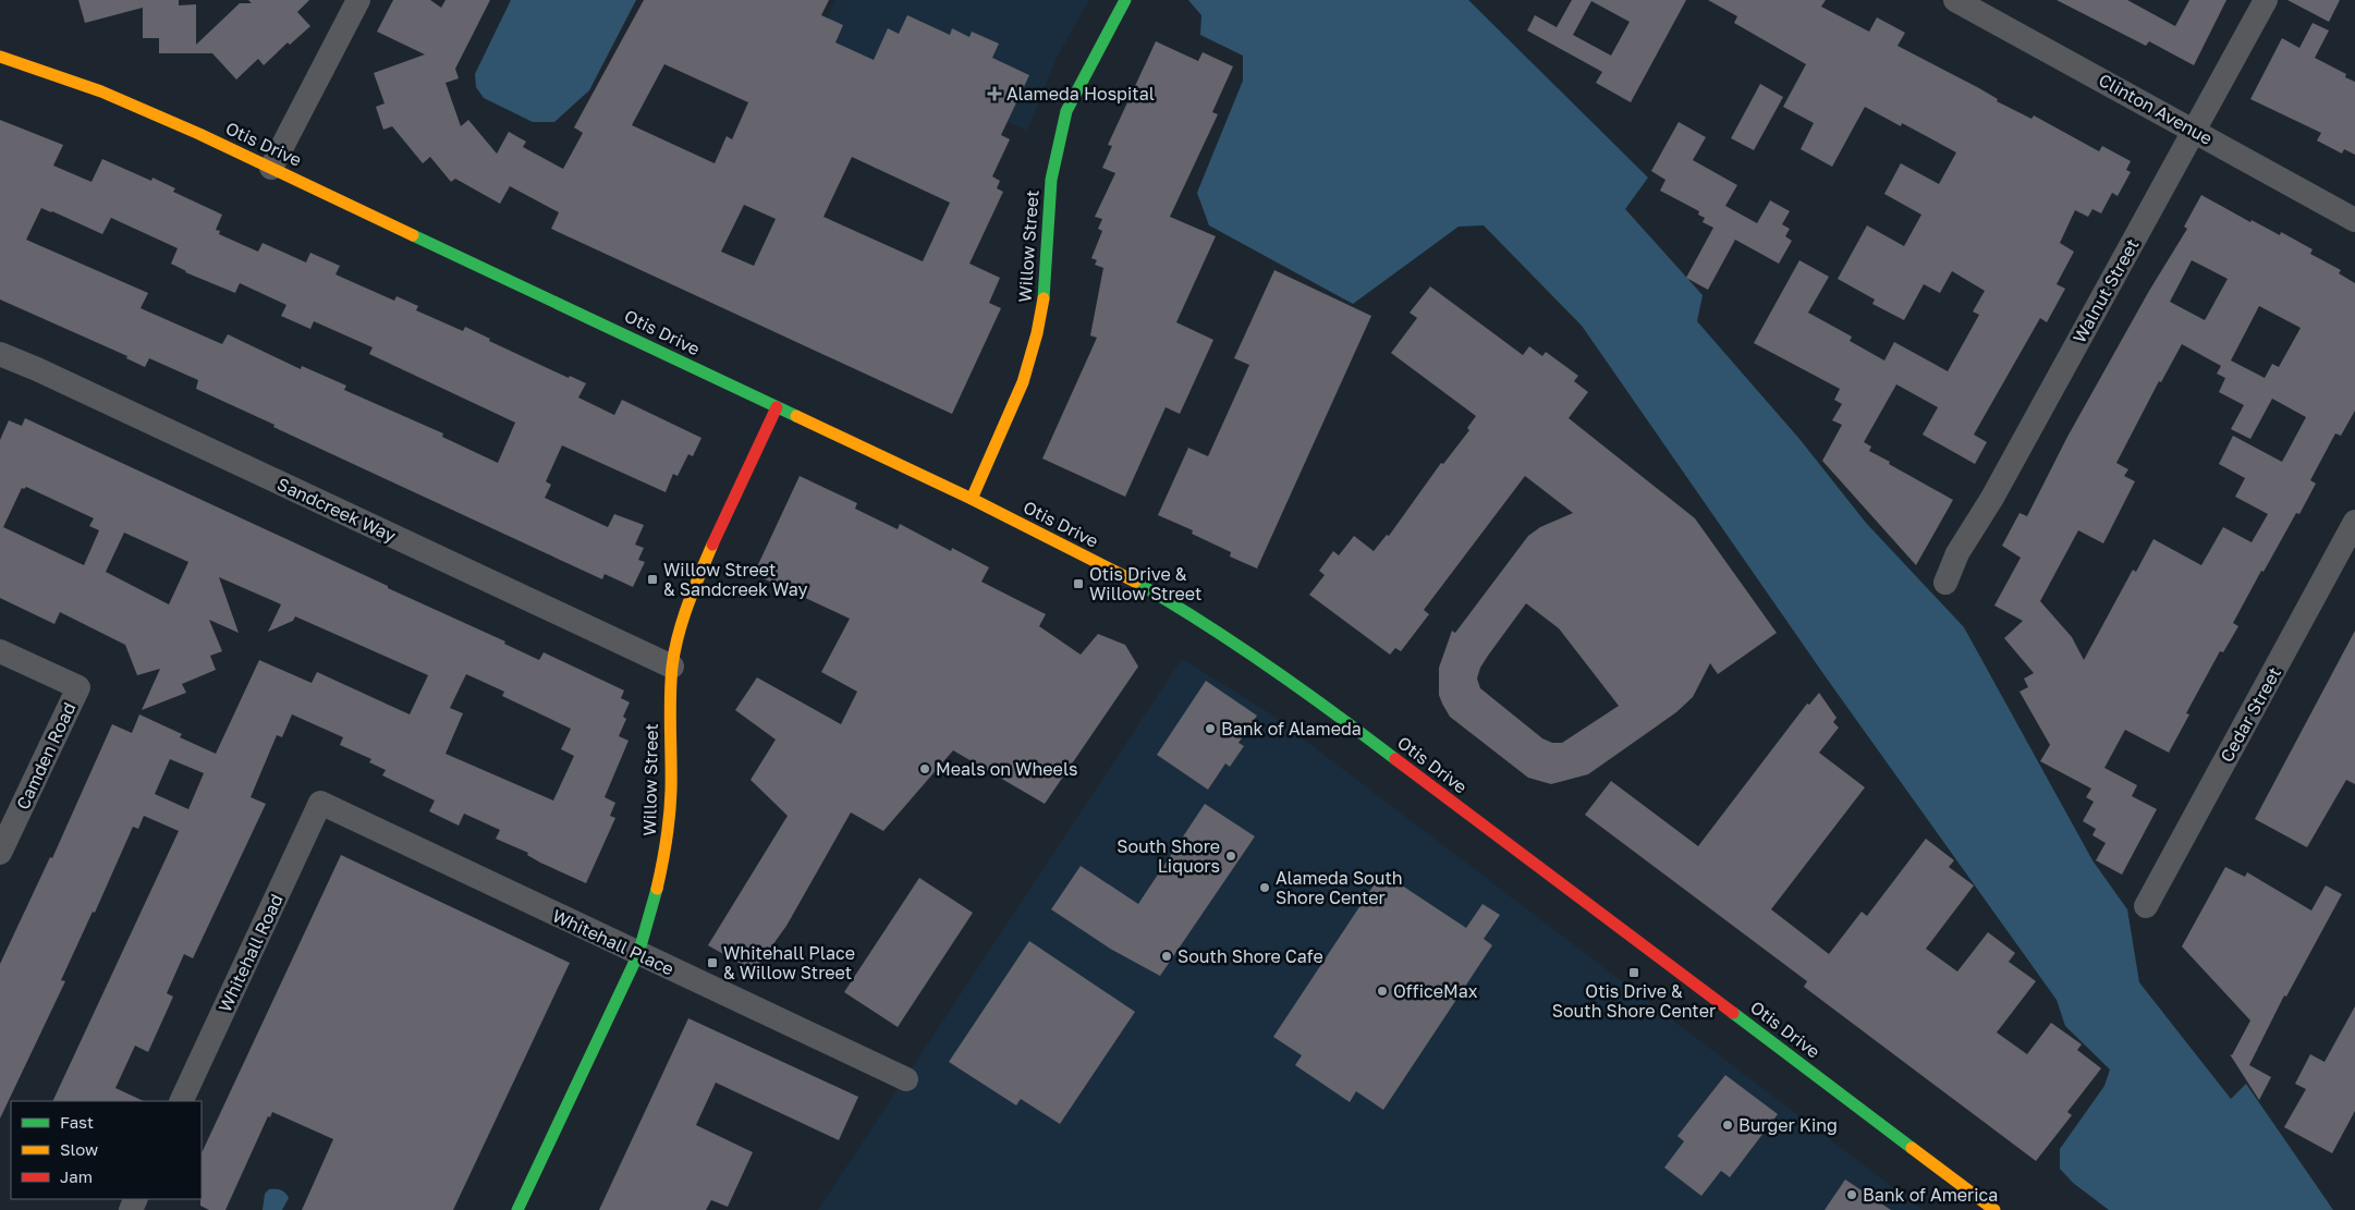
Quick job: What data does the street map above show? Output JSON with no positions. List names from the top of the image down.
{
  "streets": {
    "main road": ["Otis Drive", "Willow Street"],
    "street": [
      "Clinton Avenue",
      "Walnut Street",
      "Sandcreek Way",
      "Cedar Street",
      "Camden Road",
      "Whitehall Place",
      "Whitehall Road"
    ]
  },
  "crossings": [
    ["Clinton Avenue", "Walnut Street"],
    ["Otis Drive", "Willow Street"],
    ["Willow Street", "Sandcreek Way"],
    ["Willow Street", "Whitehall Place"],
    ["Whitehall Place", "Whitehall Road"]
  ],
  "places": {
    "health": ["Alameda Hospital"],
    "transit": [
      "Willow Street & Sandcreek Way",
      "Otis Drive & Willow Street",
      "Whitehall Place & Willow Street",
      "Otis Drive & South Shore Center"
    ],
    "other": [
      "Bank of Alameda",
      "Meals on Wheels",
      "South Shore Liquors",
      "Alameda South Shore Center",
      "South Shore Cafe",
      "OfficeMax",
      "Burger King",
      "Bank of America"
    ]
  },
  "legend": ["Fast", "Slow", "Jam"]
}
